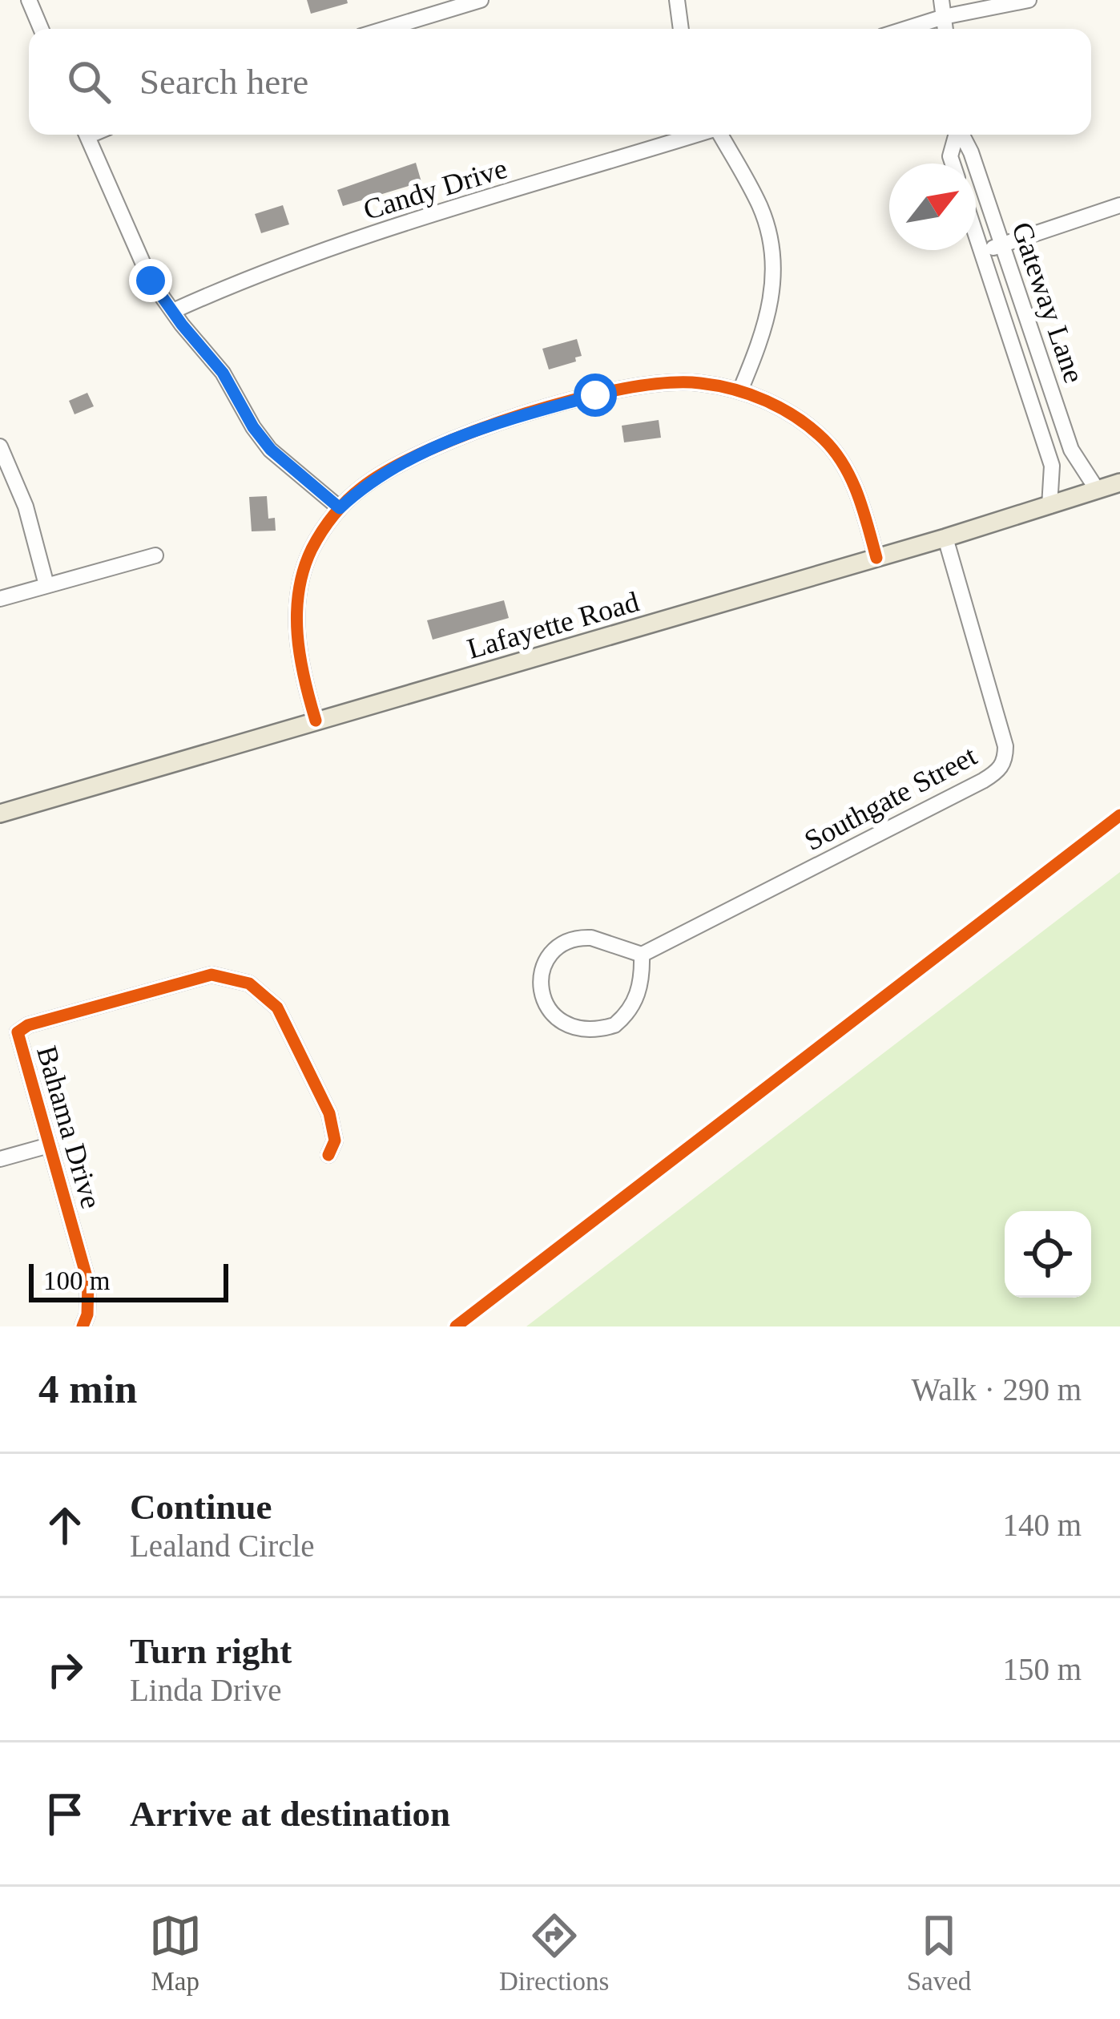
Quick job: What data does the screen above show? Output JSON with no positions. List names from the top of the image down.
{
  "streets": {
    "main road": ["Lafayette Road"],
    "street": [
      "Candy Drive",
      "Gateway Lane",
      "Southgate Street",
      "Bahama Drive"
    ]
  },
  "crossings": [
    ["Gateway Lane", "Lafayette Road"],
    ["Lafayette Road", "Southgate Street"]
  ],
  "scale_bar": "100 m",
  "north": "top right",
  "page": {
    "search": "Search here",
    "scale": "100 m",
    "heading": ["4 min", "Walk · 290 m"],
    "list": [
      ["Continue", "Lealand Circle", "140 m"],
      ["Turn right", "Linda Drive", "150 m"],
      "Arrive at destination"
    ],
    "nav": ["Map", "Directions", "Saved"]
  }
}
